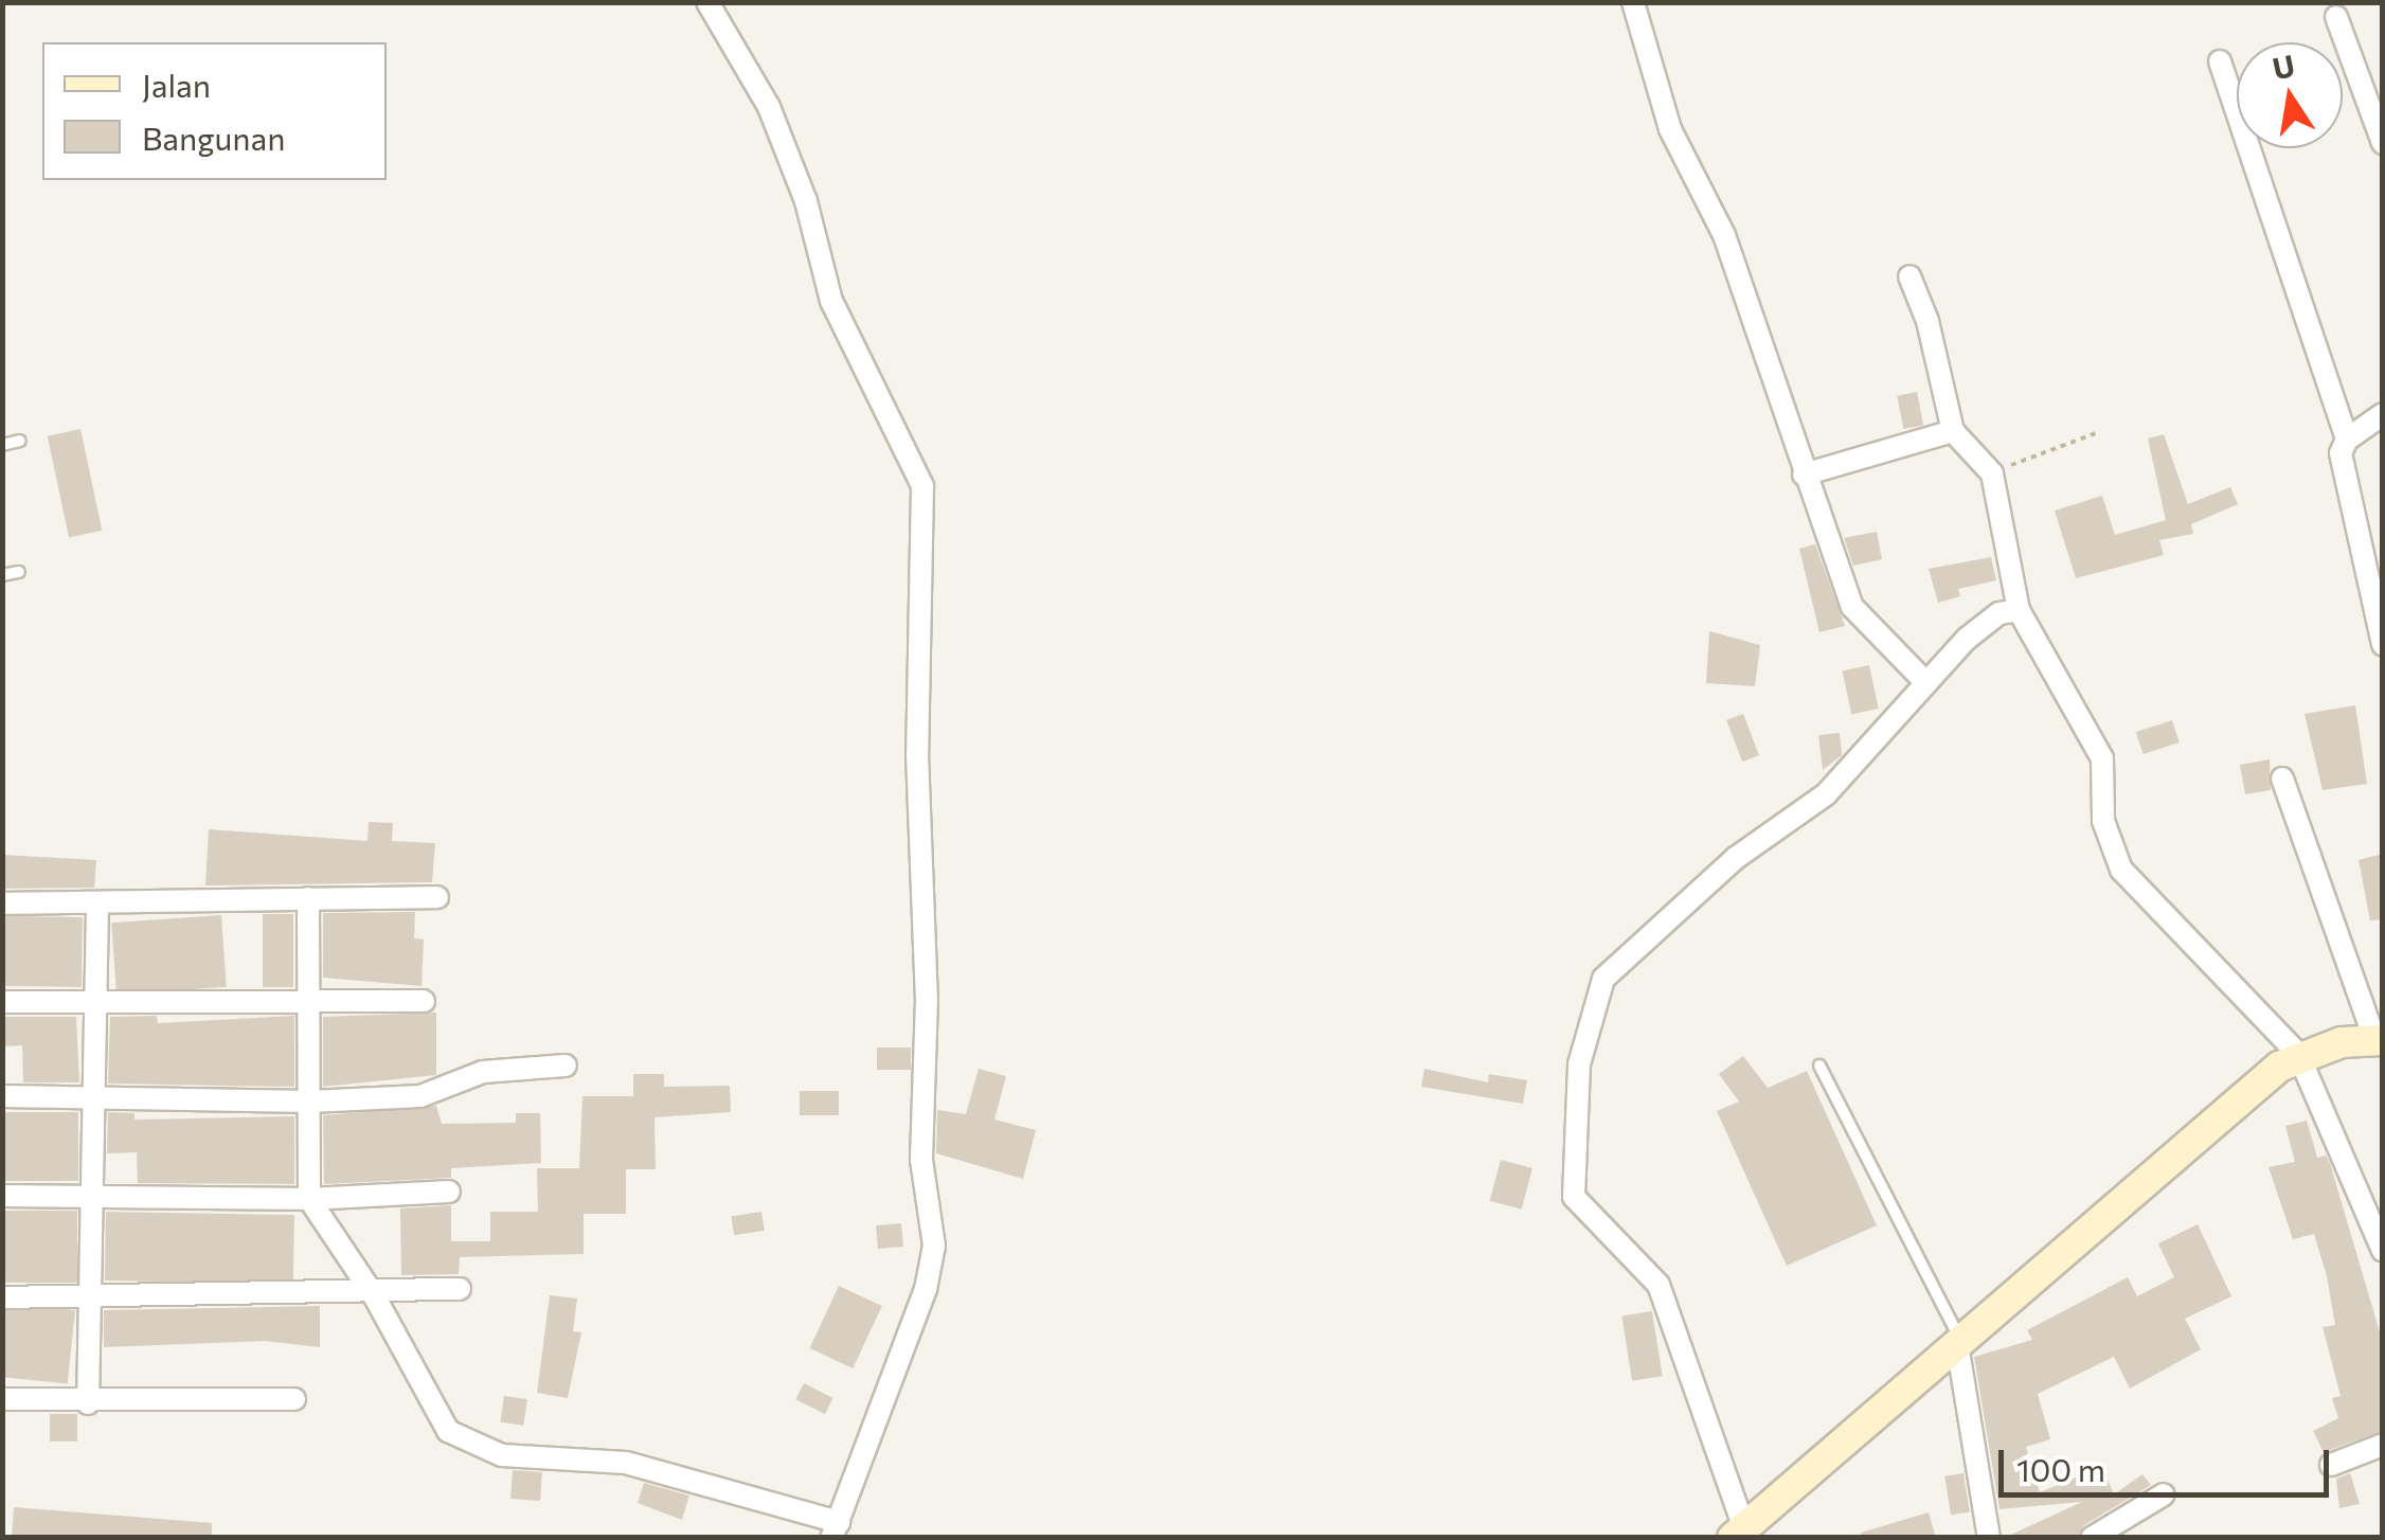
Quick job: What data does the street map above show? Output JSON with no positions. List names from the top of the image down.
{
  "legend": ["Jalan", "Bangunan"],
  "scale_bar": "100 m",
  "north": "top"
}
